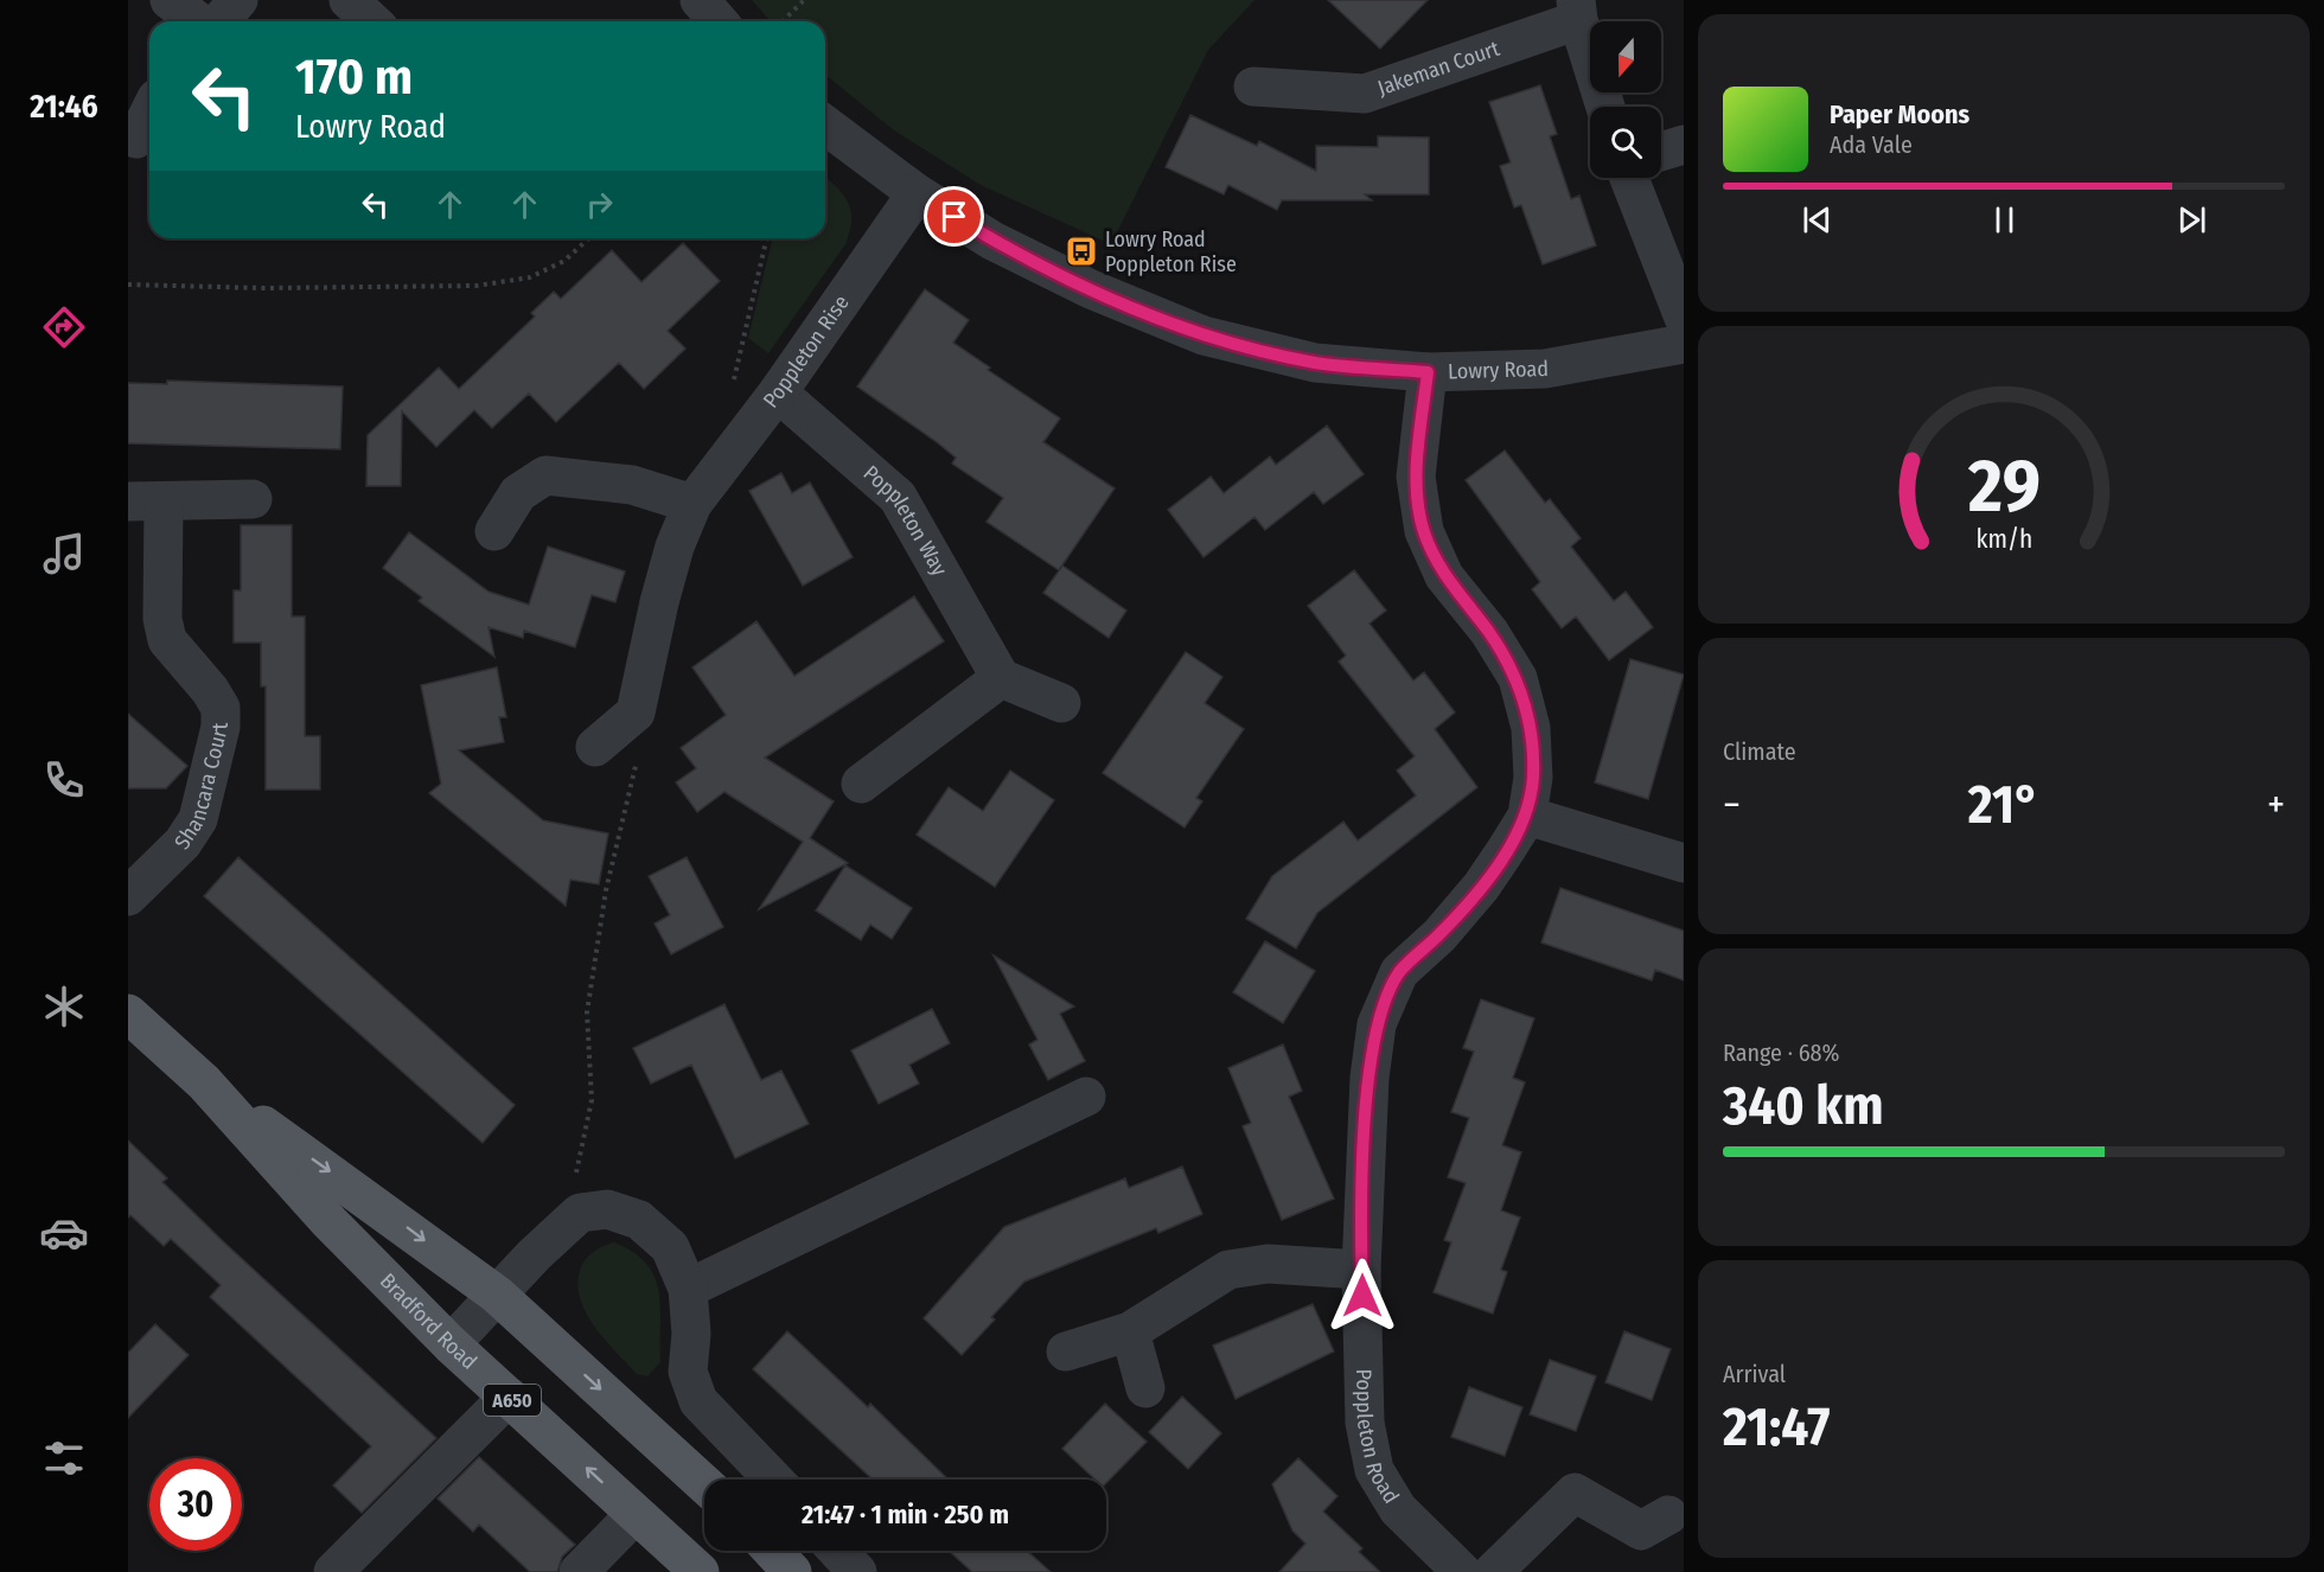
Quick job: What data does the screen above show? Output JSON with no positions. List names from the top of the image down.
{
  "streets": {
    "main road": ["Bradford Road", "A650"],
    "street": [
      "Jakeman Court",
      "Poppleton Rise",
      "Lowry Road",
      "Poppleton Way",
      "Shancara Court",
      "Poppleton Road"
    ]
  },
  "crossings": [
    ["Poppleton Rise", "Lowry Road"],
    ["Poppleton Rise", "Poppleton Way"],
    ["Lowry Road", "Poppleton Road"]
  ],
  "places": {
    "bus stop": ["Lowry Road Poppleton Rise"]
  },
  "north": "bottom",
  "page": {
    "tabs": "21:46",
    "turn": ["170 m", "Lowry Road"],
    "song": ["Paper Moons", "Ada Vale"],
    "tile": [
      "Climate",
      ["Range · 68%", "340 km"],
      ["Arrival", "21:47"]
    ],
    "heat": ["−", "21°", "+"],
    "limit": "30",
    "trip": "21:47 · 1 min · 250 m",
    "gauge": ["29", "km/h"]
  }
}
